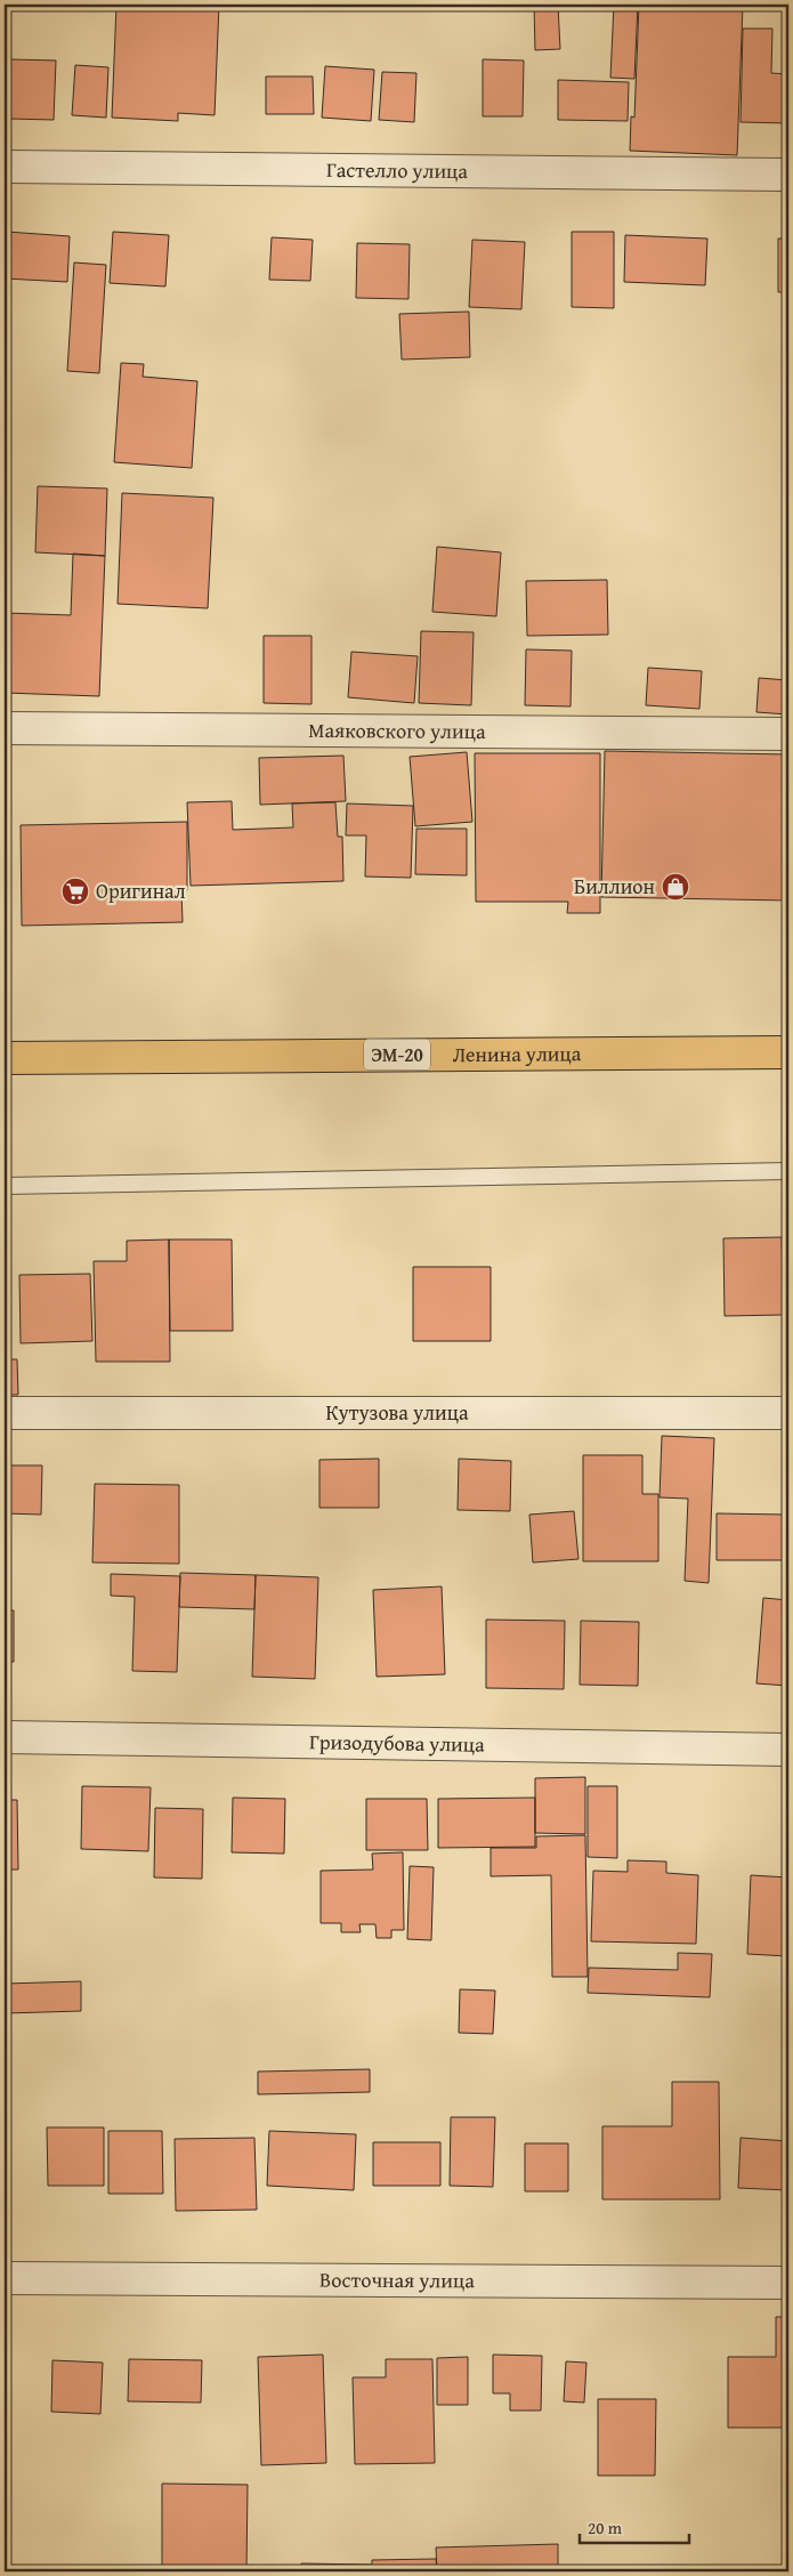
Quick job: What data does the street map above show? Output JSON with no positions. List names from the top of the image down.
{
  "streets": {
    "main road": ["ЭМ-20", "Ленина улица"],
    "street": [
      "Гастелло улица",
      "Маяковского улица",
      "Кутузова улица",
      "Гризодубова улица",
      "Восточная улица"
    ]
  },
  "places": {
    "shop": ["Биллион"],
    "supermarket": ["Оригинал"]
  },
  "scale_bar": "20 m"
}
